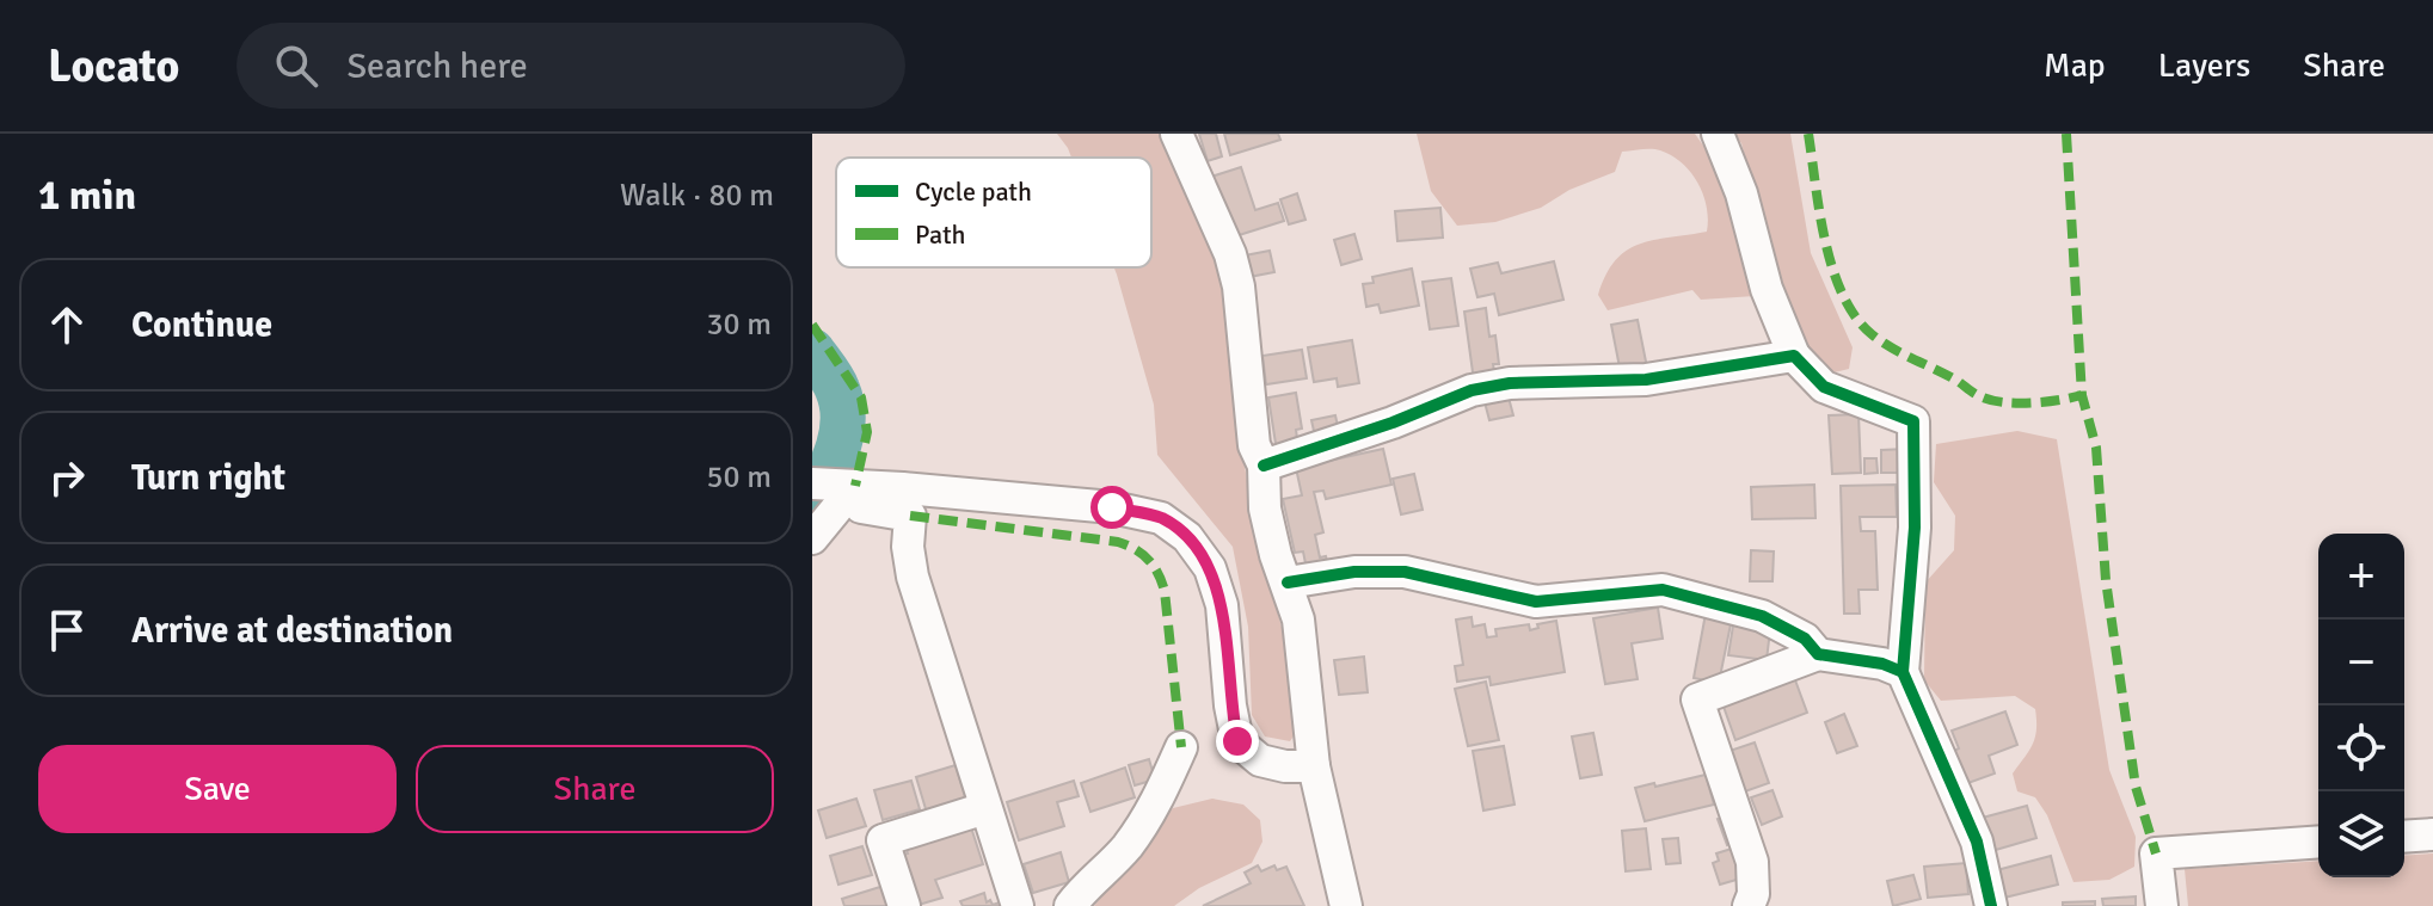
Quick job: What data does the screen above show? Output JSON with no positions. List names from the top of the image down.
{
  "legend": ["Cycle path", "Path"],
  "page": {
    "header": "Locato",
    "search": "Search here",
    "nav": ["Map", "Layers", "Share"],
    "heading": ["1 min", "Walk · 80 m"],
    "list": [
      ["Continue", "30 m"],
      ["Turn right", "50 m"],
      "Arrive at destination"
    ],
    "map_buttons": ["+", "−"],
    "buttons": ["Save", "Share"]
  }
}
